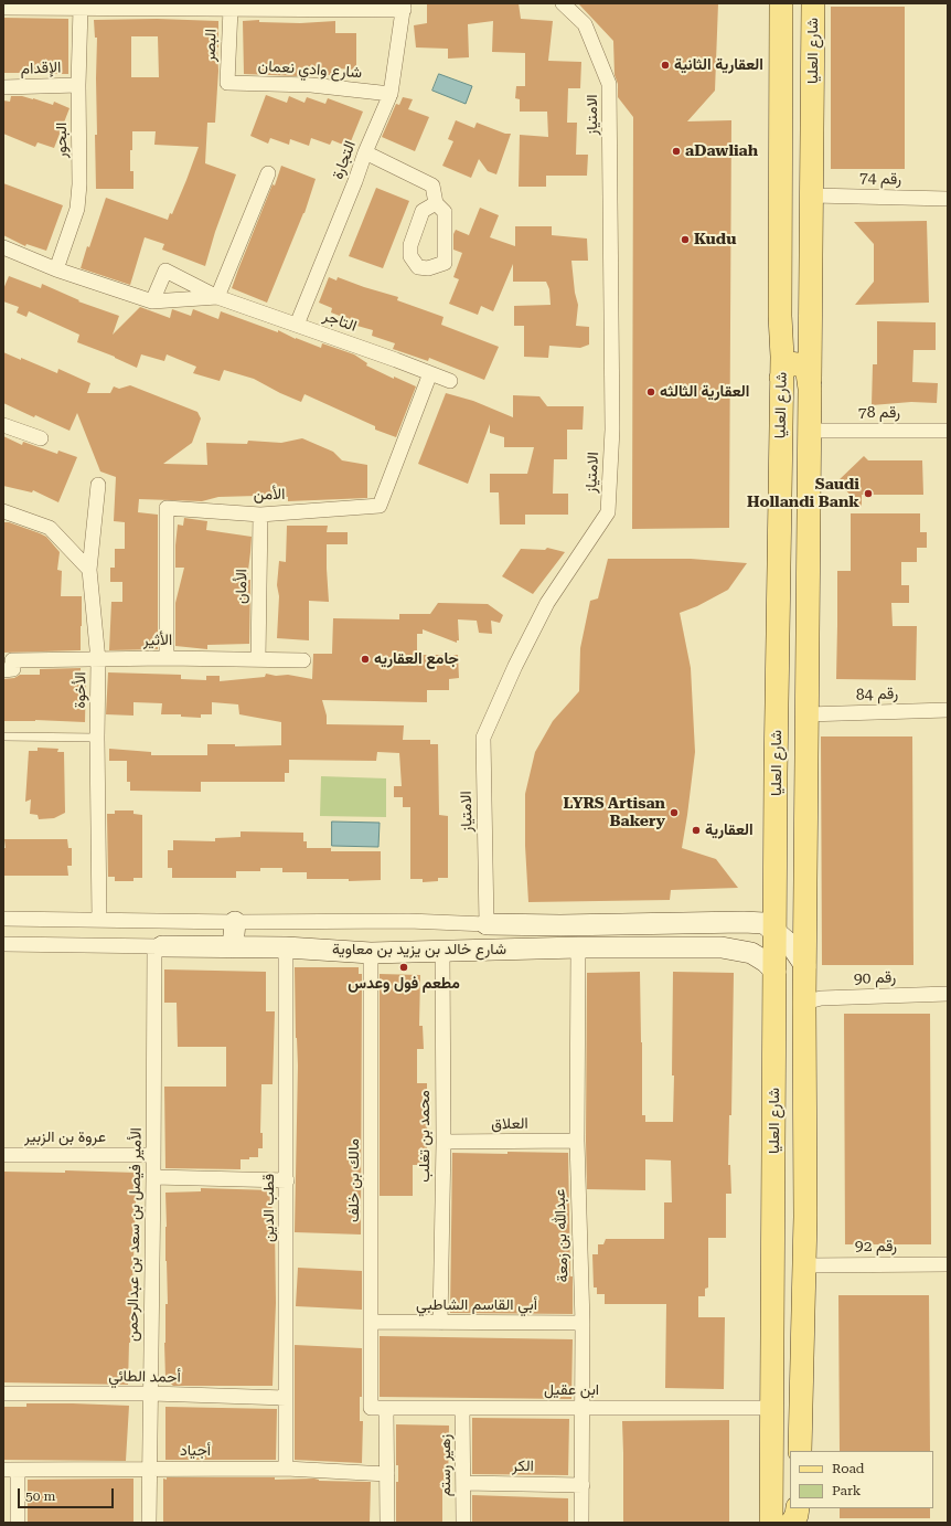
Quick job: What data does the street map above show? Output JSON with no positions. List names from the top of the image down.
{
  "streets": {
    "main road": ["شارع العليا", "شارع خالد بن يزيد بن معاوية"],
    "street": [
      "البصر",
      "الإقدام",
      "شارع وادي نعمان",
      "الامتياز",
      "البحور",
      "التجارة",
      "رقم 74",
      "التاجر",
      "رقم 78",
      "الأمن",
      "الأمان",
      "الأثير",
      "الأخوة",
      "رقم 84",
      "رقم 90",
      "العلاق",
      "محمد بن تغلب",
      "عروة بن الزبير",
      "مالك بن خلف",
      "قطب الدين",
      "الأمير فيصل بن سعد بن عبدالرحمن",
      "عبدالله بن زمعة",
      "رقم 92",
      "أبي القاسم الشاطبي",
      "أحمد الطائي",
      "ابن عقيل",
      "أجياد",
      "زهير رستم",
      "الكر"
    ]
  },
  "crossings": [
    ["البصر", "شارع وادي نعمان"],
    ["شارع العليا", "رقم 74"],
    ["شارع العليا", "رقم 78"],
    ["شارع العليا", "رقم 84"],
    ["شارع العليا", "شارع خالد بن يزيد بن معاوية"],
    ["شارع العليا", "رقم 90"],
    ["شارع العليا", "رقم 92"],
    ["شارع العليا", "ابن عقيل"],
    ["الإقدام", "البحور"],
    ["شارع وادي نعمان", "التجارة"],
    ["الامتياز", "شارع خالد بن يزيد بن معاوية"],
    ["البحور", "التاجر"],
    ["التجارة", "التاجر"],
    ["التاجر", "الأمن"],
    ["الأمن", "الأمان"],
    ["الأمن", "الأثير"],
    ["الأمان", "الأثير"],
    ["الأثير", "الأخوة"],
    ["الأخوة", "شارع خالد بن يزيد بن معاوية"],
    ["شارع خالد بن يزيد بن معاوية", "محمد بن تغلب"],
    ["شارع خالد بن يزيد بن معاوية", "مالك بن خلف"],
    ["شارع خالد بن يزيد بن معاوية", "قطب الدين"],
    ["شارع خالد بن يزيد بن معاوية", "الأمير فيصل بن سعد بن عبدالرحمن"],
    ["شارع خالد بن يزيد بن معاوية", "عبدالله بن زمعة"],
    ["العلاق", "محمد بن تغلب"],
    ["العلاق", "عبدالله بن زمعة"],
    ["محمد بن تغلب", "أبي القاسم الشاطبي"],
    ["عروة بن الزبير", "الأمير فيصل بن سعد بن عبدالرحمن"],
    ["مالك بن خلف", "أبي القاسم الشاطبي"],
    ["مالك بن خلف", "ابن عقيل"],
    ["قطب الدين", "أحمد الطائي"],
    ["قطب الدين", "أجياد"],
    ["الأمير فيصل بن سعد بن عبدالرحمن", "أحمد الطائي"],
    ["الأمير فيصل بن سعد بن عبدالرحمن", "أجياد"],
    ["عبدالله بن زمعة", "أبي القاسم الشاطبي"],
    ["عبدالله بن زمعة", "ابن عقيل"],
    ["عبدالله بن زمعة", "الكر"],
    ["ابن عقيل", "زهير رستم"],
    ["زهير رستم", "الكر"]
  ],
  "places": [
    "العقارية الثانية",
    "aDawliah",
    "Kudu",
    "العقارية الثالثه",
    "Saudi Hollandi Bank",
    "جامع العقاريه",
    "LYRS Artisan Bakery",
    "العقارية",
    "مطعم فول وعدس"
  ],
  "legend": ["Road", "Park"],
  "scale_bar": "50 m"
}
